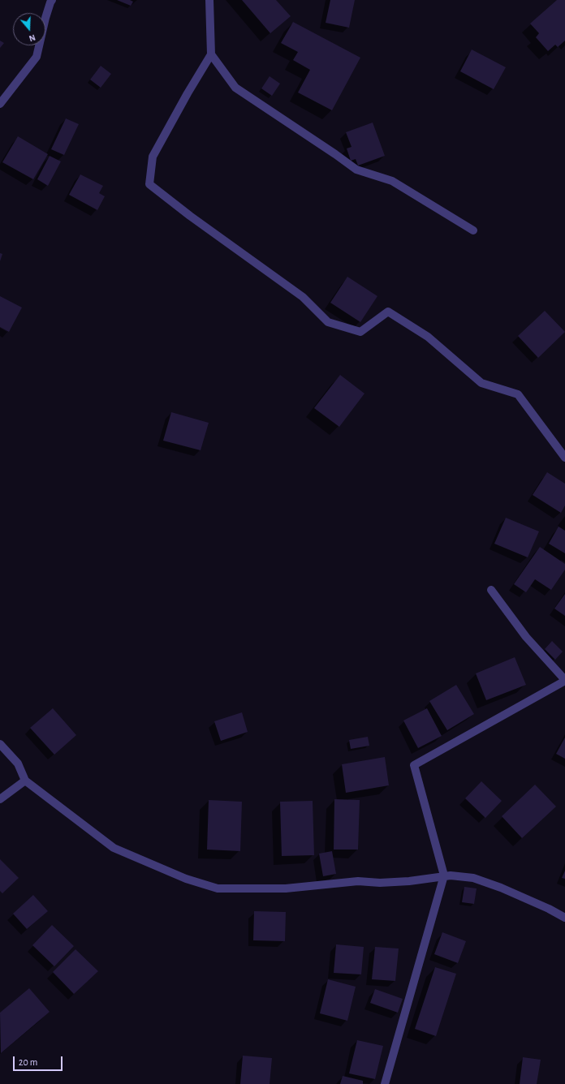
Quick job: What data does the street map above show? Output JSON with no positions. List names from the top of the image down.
{
  "scale_bar": "20 m",
  "north": "bottom"
}
